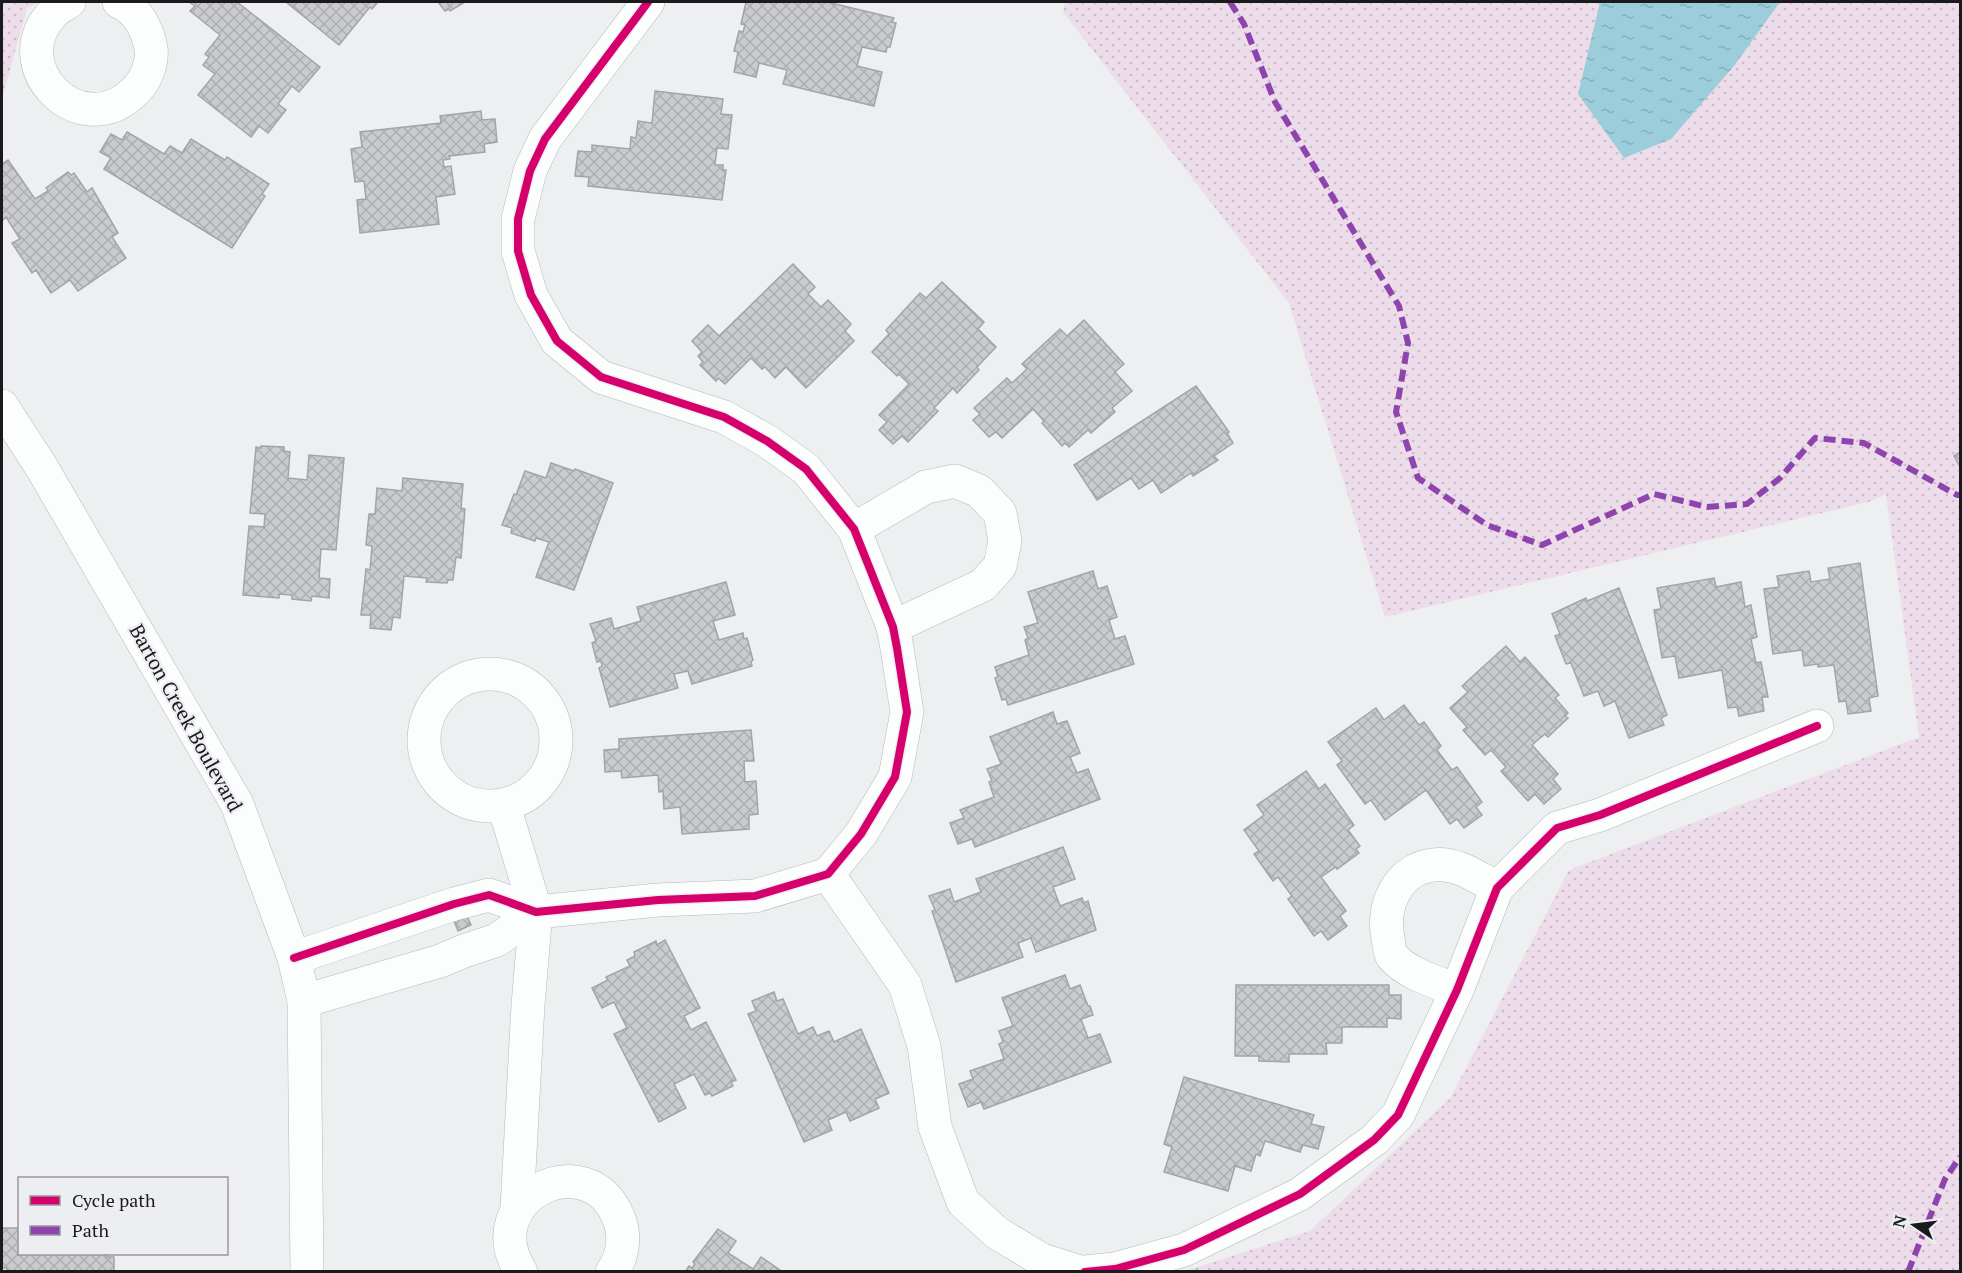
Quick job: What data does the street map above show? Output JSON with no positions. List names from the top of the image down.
{
  "streets": {
    "street": ["Barton Creek Boulevard"]
  },
  "legend": ["Cycle path", "Path"],
  "north": "left"
}
